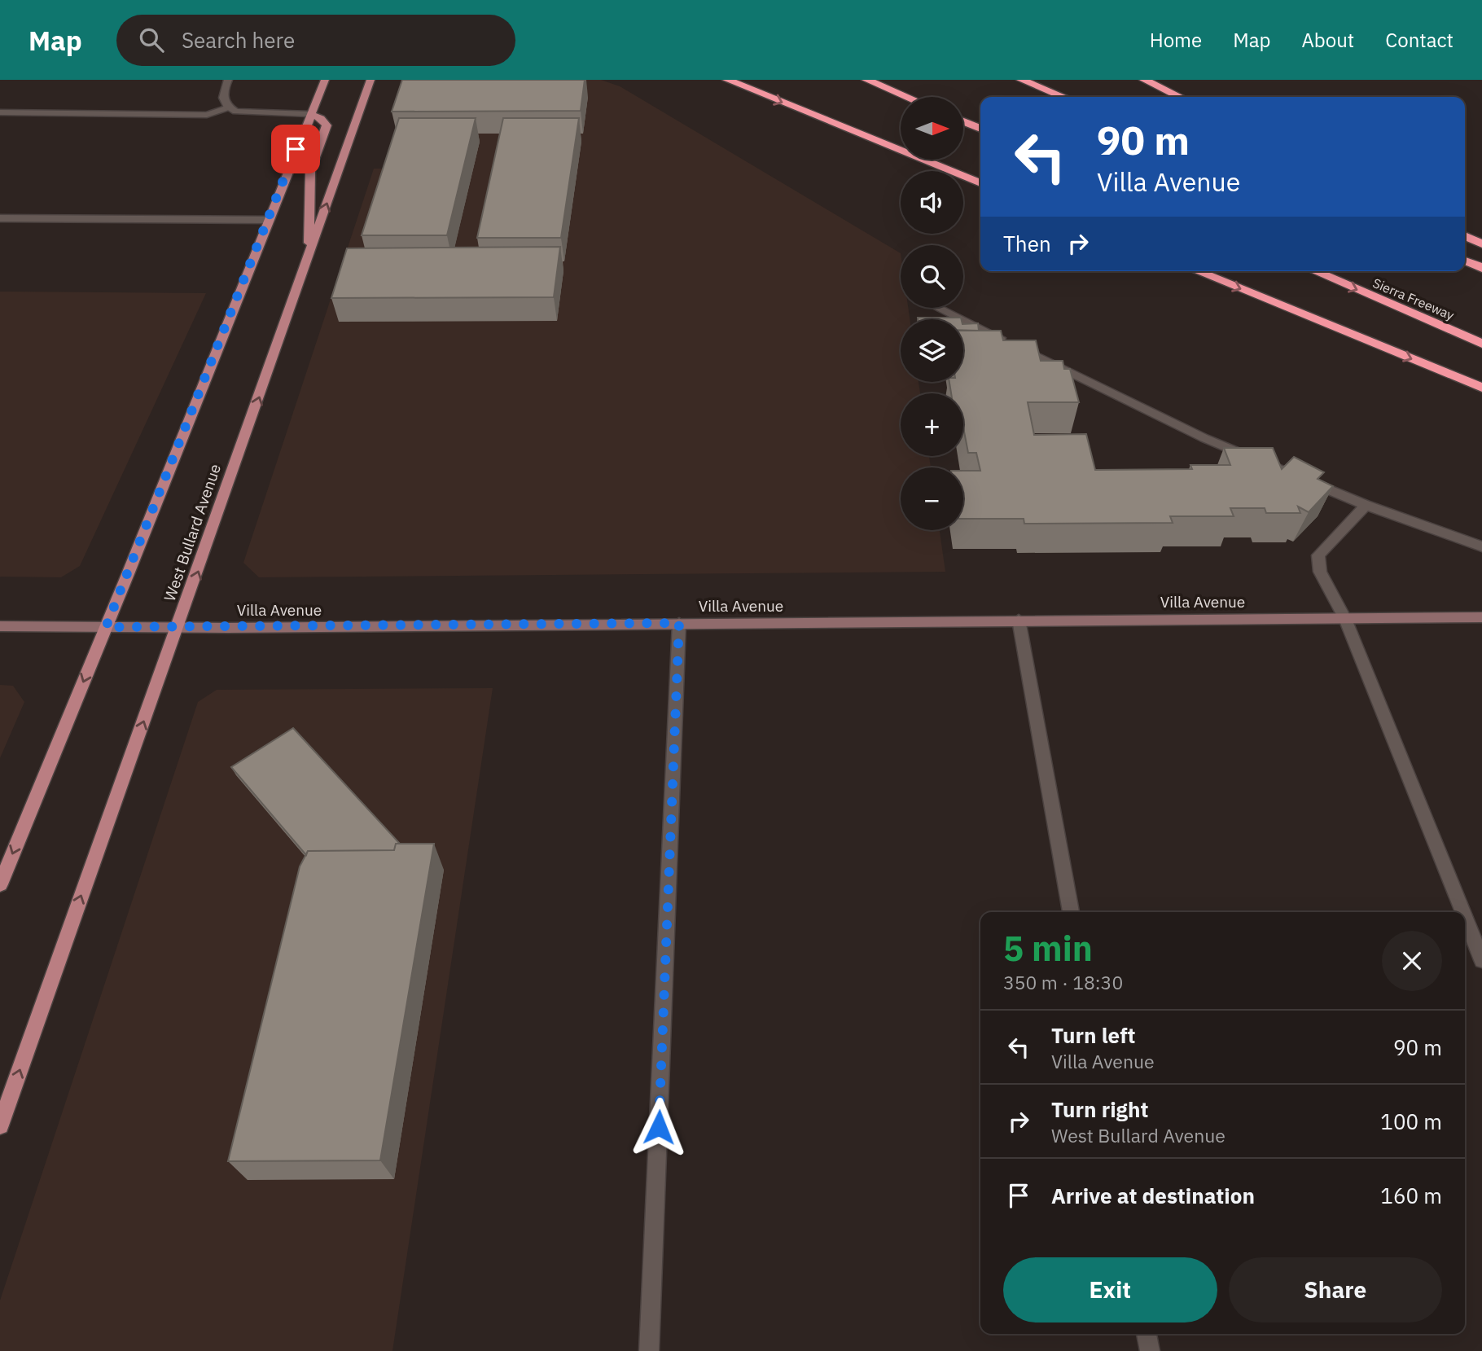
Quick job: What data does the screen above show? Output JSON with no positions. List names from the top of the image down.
{
  "streets": {
    "highway": ["Sierra Freeway"],
    "main road": ["West Bullard Avenue", "Villa Avenue"]
  },
  "crossings": [
    ["West Bullard Avenue", "Villa Avenue"]
  ],
  "north": "right",
  "page": {
    "header": "Map",
    "search": "Search here",
    "nav": [
      "Home",
      "Map",
      "About",
      "Contact"
    ],
    "map_buttons": ["+", "−"],
    "turn": ["90 m", "Villa Avenue"],
    "then": "Then",
    "heading": ["5 min", "350 m · 18:30"],
    "list": [
      {
        "name": "Turn left",
        "note": "Villa Avenue",
        "value": "90 m"
      },
      {
        "name": "Turn right",
        "note": "West Bullard Avenue",
        "value": "100 m"
      },
      {
        "name": "Arrive at destination",
        "value": "160 m"
      }
    ],
    "buttons": ["Exit", "Share"]
  }
}
